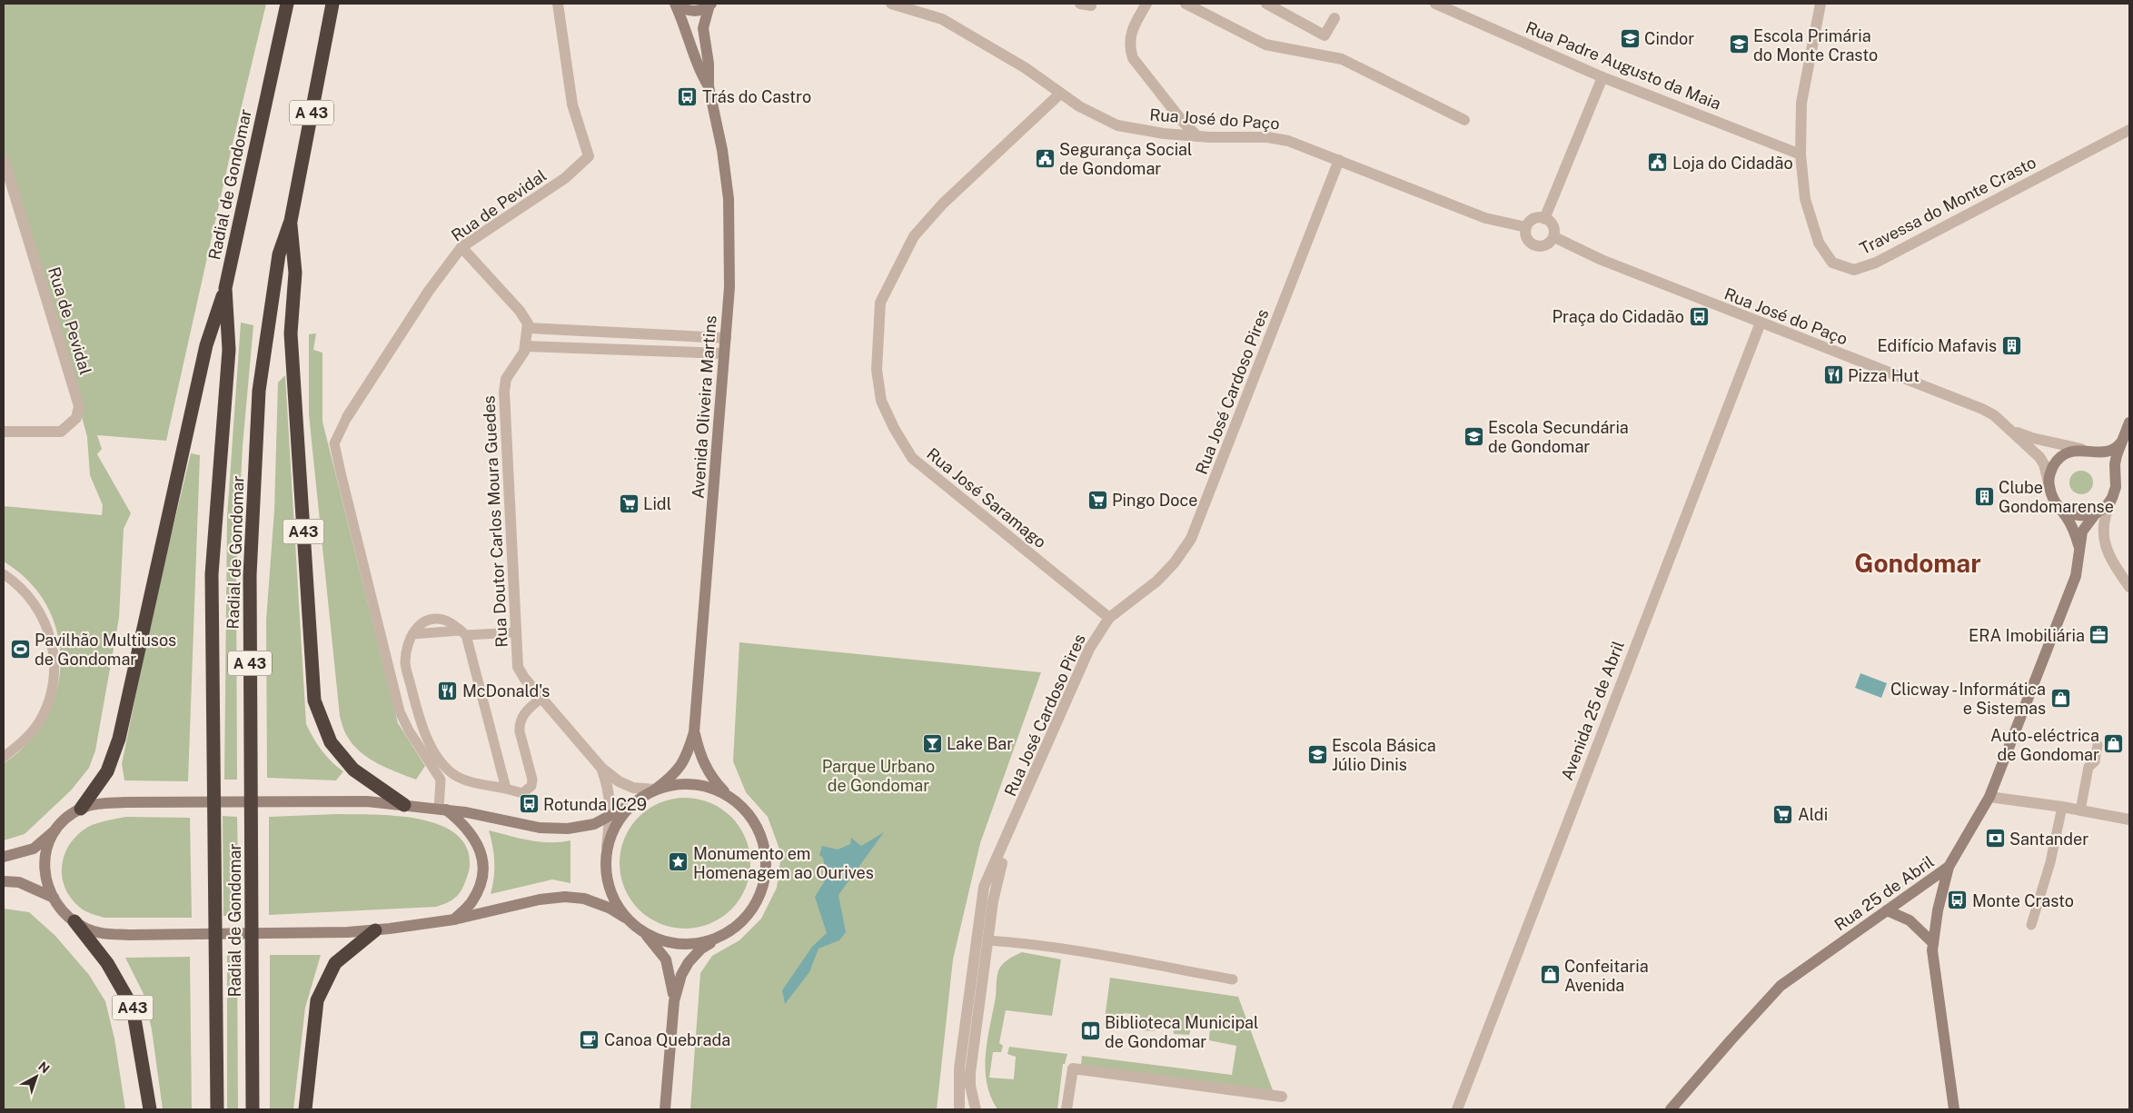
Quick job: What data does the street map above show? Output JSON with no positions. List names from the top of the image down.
{
  "streets": {
    "highway": ["A 43", "Radial de Gondomar", "A43"],
    "main road": ["Avenida Oliveira Martins", "Rua 25 de Abril"],
    "street": [
      "Rua Padre Augusto da Maia",
      "Rua José do Paço",
      "Rua de Pevidal",
      "Travessa do Monte Crasto",
      "Rua José Cardoso Pires",
      "Rua José Saramago",
      "Rua Doutor Carlos Moura Guedes",
      "Avenida 25 de Abril"
    ]
  },
  "crossings": [
    ["Rua Padre Augusto da Maia", "Travessa do Monte Crasto"],
    ["Rua José do Paço", "Rua José Cardoso Pires"],
    ["Rua José do Paço", "Rua José Saramago"],
    ["Rua José do Paço", "Avenida 25 de Abril"],
    ["Rua José do Paço", "Rua 25 de Abril"],
    ["Radial de Gondomar", "A43"],
    ["Rua José Cardoso Pires", "Rua José Saramago"],
    ["Avenida Oliveira Martins", "Rua Doutor Carlos Moura Guedes"]
  ],
  "districts": ["Gondomar"],
  "parks": ["Parque Urbano de Gondomar"],
  "places": {
    "school or university": [
      "Cindor",
      "Escola Primária do Monte Crasto",
      "Escola Secundária de Gondomar",
      "Escola Básica Júlio Dinis"
    ],
    "bus stop": [
      "Trás do Castro",
      "Praça do Cidadão",
      "Rotunda IC29",
      "Monte Crasto"
    ],
    "public building": ["Segurança Social de Gondomar", "Loja do Cidadão"],
    "building": ["Edifício Mafavis", "Clube Gondomarense"],
    "restaurant": ["Pizza Hut", "McDonald's"],
    "supermarket": ["Pingo Doce", "Lidl", "Aldi"],
    "office": ["ERA Imobiliária"],
    "sports": ["Pavilhão Multiusos de Gondomar"],
    "shop": ["Clicway - Informática e Sistemas", "Auto-eléctrica de Gondomar", "Confeitaria Avenida"],
    "bar": ["Lake Bar"],
    "bank": ["Santander"],
    "place": ["Monumento em Homenagem ao Ourives"],
    "library": ["Biblioteca Municipal de Gondomar"],
    "cafe": ["Canoa Quebrada"]
  },
  "north": "top right"
}
